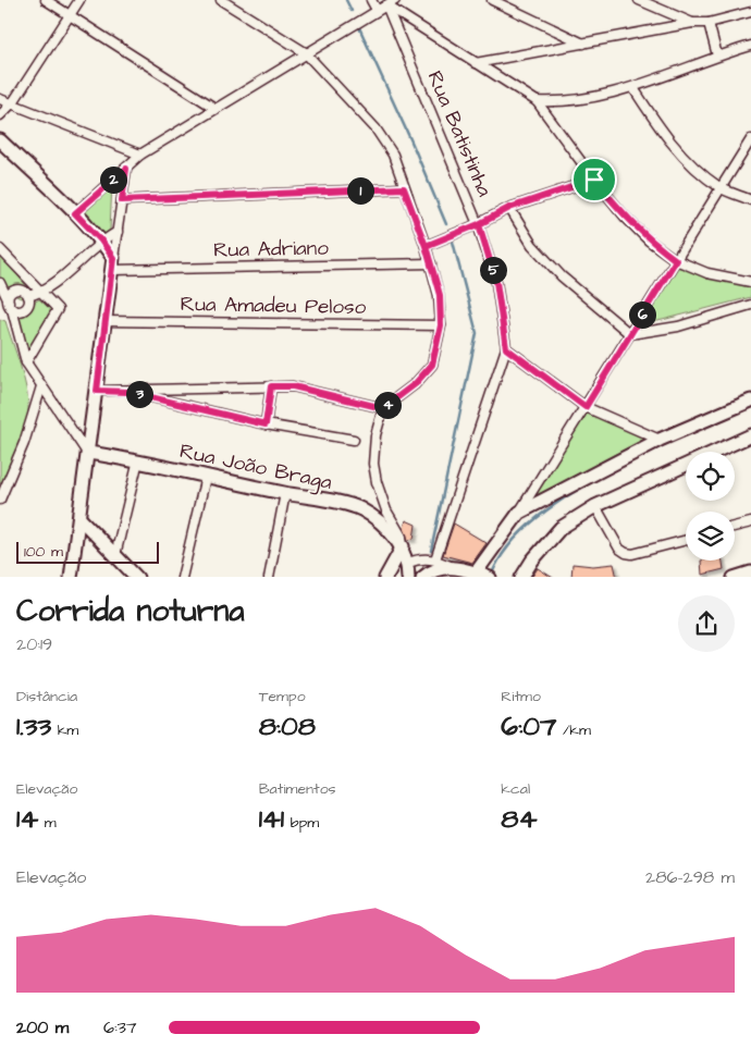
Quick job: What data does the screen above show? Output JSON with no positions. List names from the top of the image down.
{
  "streets": {
    "street": [
      "Rua Batistinha",
      "Rua Adriano",
      "Rua Amadeu Peloso",
      "Rua João Braga"
    ]
  },
  "scale_bar": "100 m",
  "page": {
    "pins": [
      "2",
      "1",
      "5",
      "6",
      "3",
      "4"
    ],
    "scale": "100 m",
    "heading": ["Corrida noturna", "20:19"],
    "stats": [
      ["Distância", "1.33 km"],
      ["Tempo", "8:08"],
      ["Ritmo", "6:07 /km"],
      ["Elevação", "14 m"],
      ["Batimentos", "141 bpm"],
      ["kcal", "84"]
    ],
    "chart": ["Elevação", "286–298 m"],
    "list": [
      {
        "name": "200 m",
        "note": "6:37"
      }
    ]
  }
}
